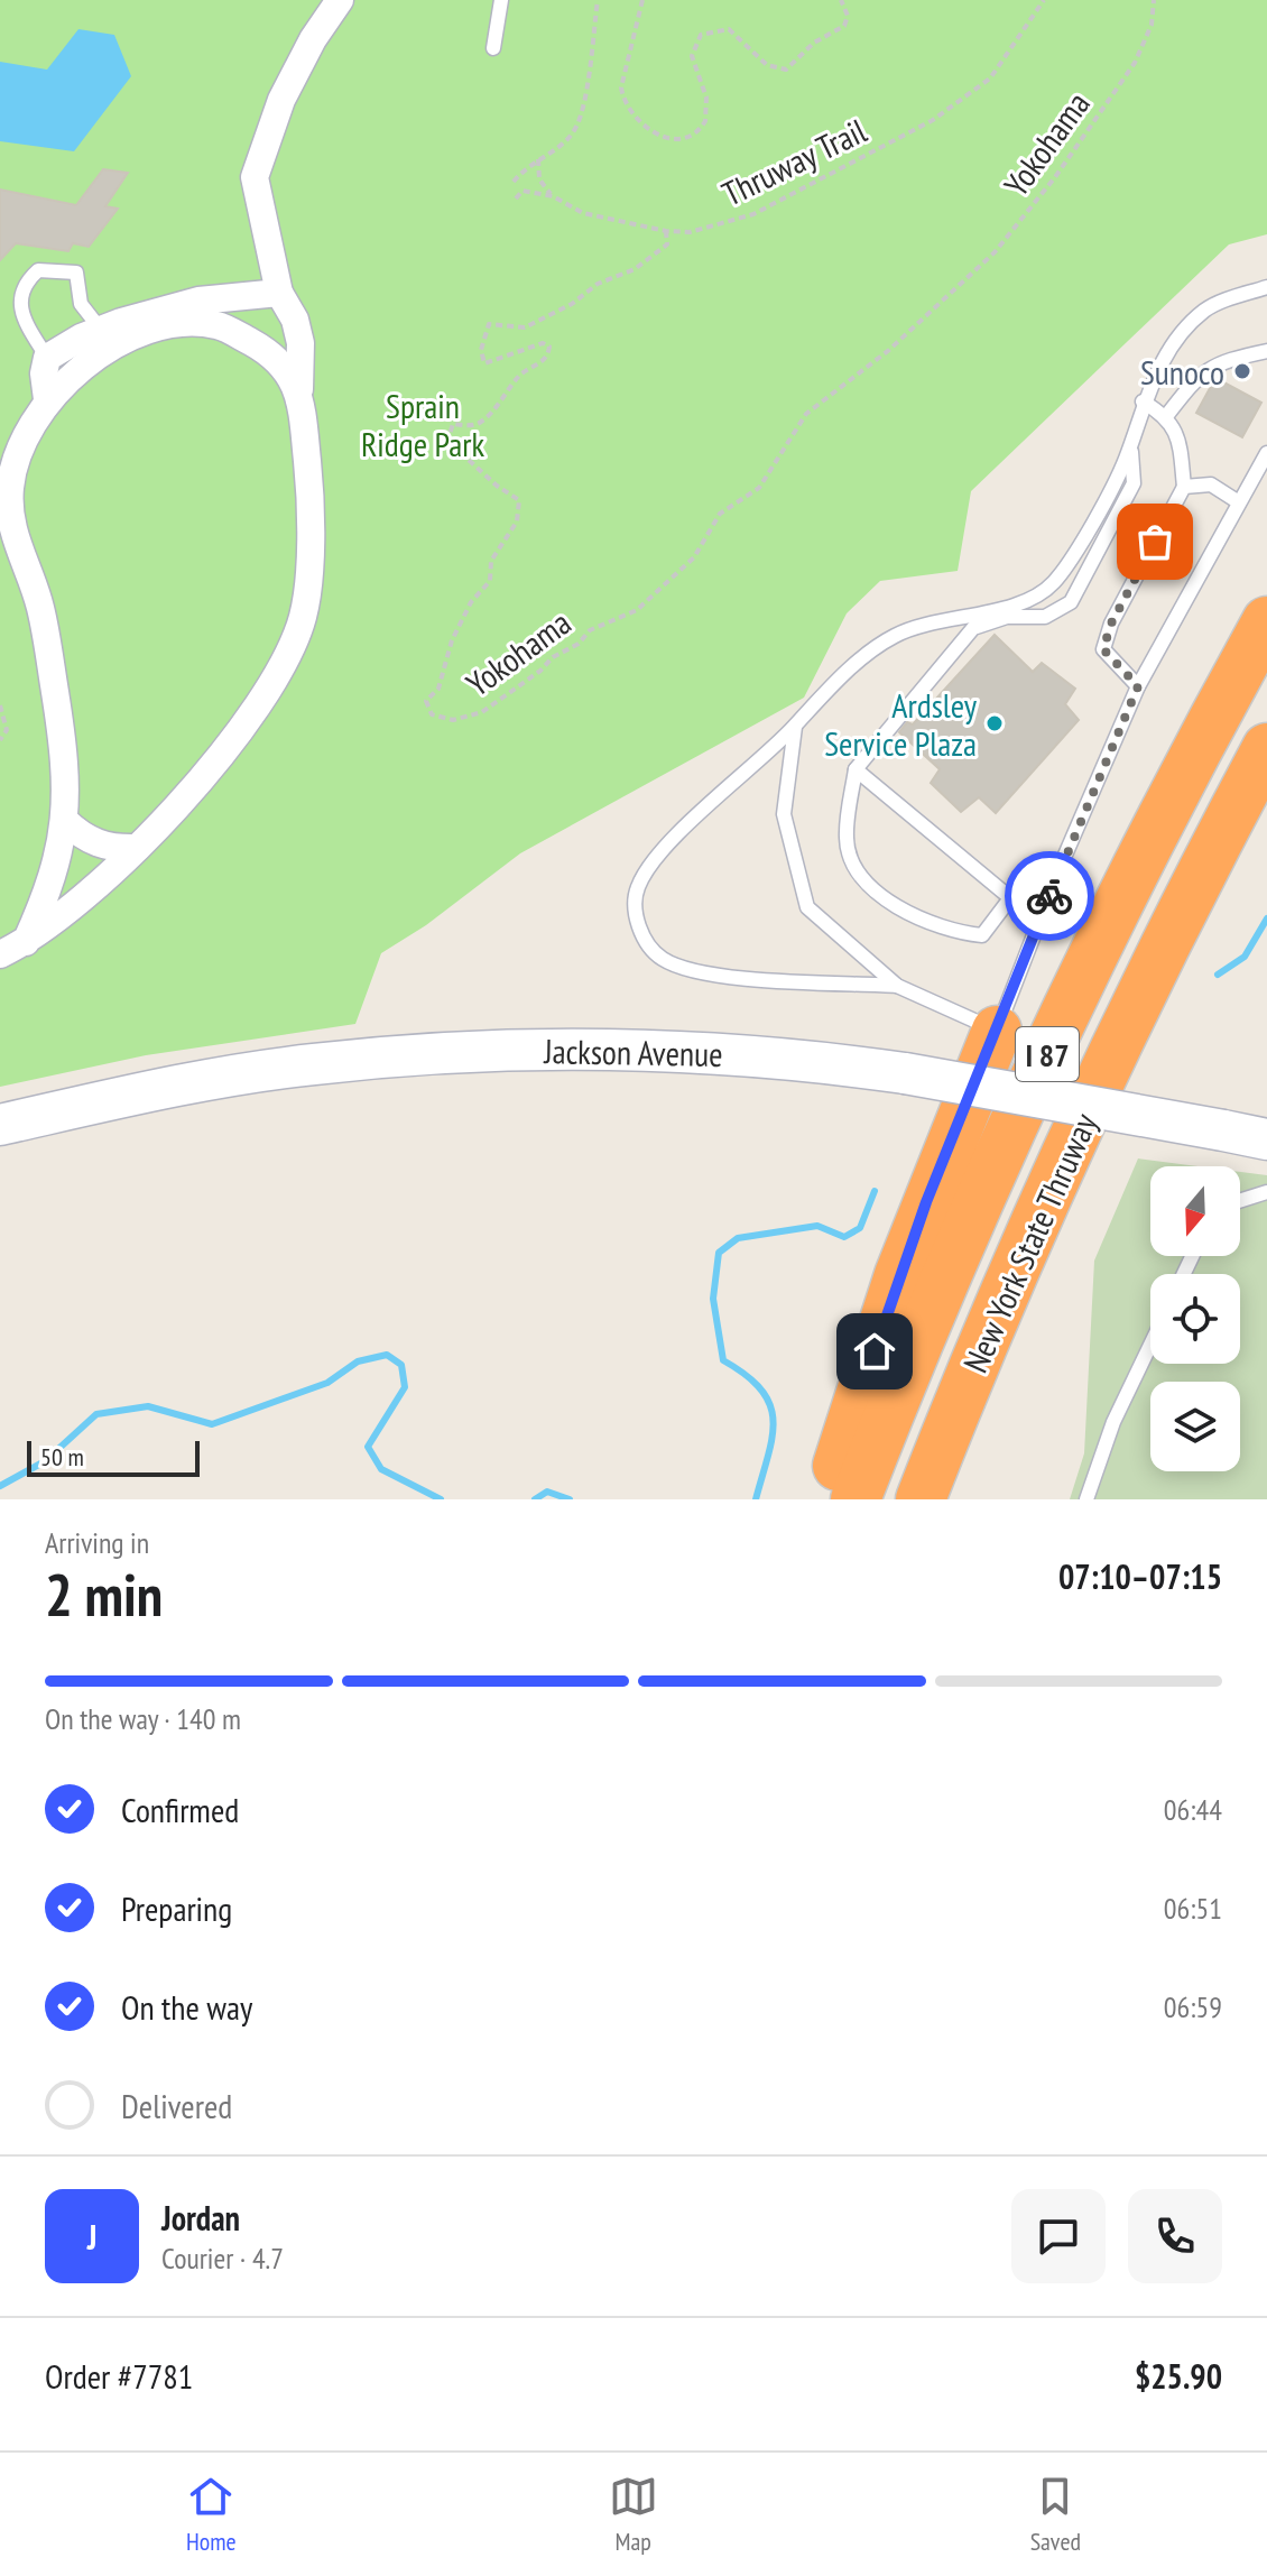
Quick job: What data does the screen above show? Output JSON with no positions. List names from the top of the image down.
{
  "streets": {
    "highway": ["I 87", "New York State Thruway"],
    "main road": ["Jackson Avenue"],
    "path": ["Yokohama", "Thruway Trail"]
  },
  "crossings": [
    ["Yokohama", "Thruway Trail"]
  ],
  "parks": ["Sprain Ridge Park"],
  "places": ["Sunoco", "Ardsley Service Plaza"],
  "scale_bar": "50 m",
  "north": "bottom",
  "page": {
    "scale": "50 m",
    "heading": ["2 min", "Arriving in", "07:10–07:15"],
    "panel": [
      "Jordan",
      "Courier · 4.7",
      "Order #7781",
      "$25.90"
    ],
    "bar": "On the way · 140 m",
    "list": [
      ["Confirmed", "06:44"],
      ["Preparing", "06:51"],
      ["On the way", "06:59"],
      "Delivered"
    ],
    "round": "J",
    "tabs": ["Home", "Map", "Saved"]
  }
}
